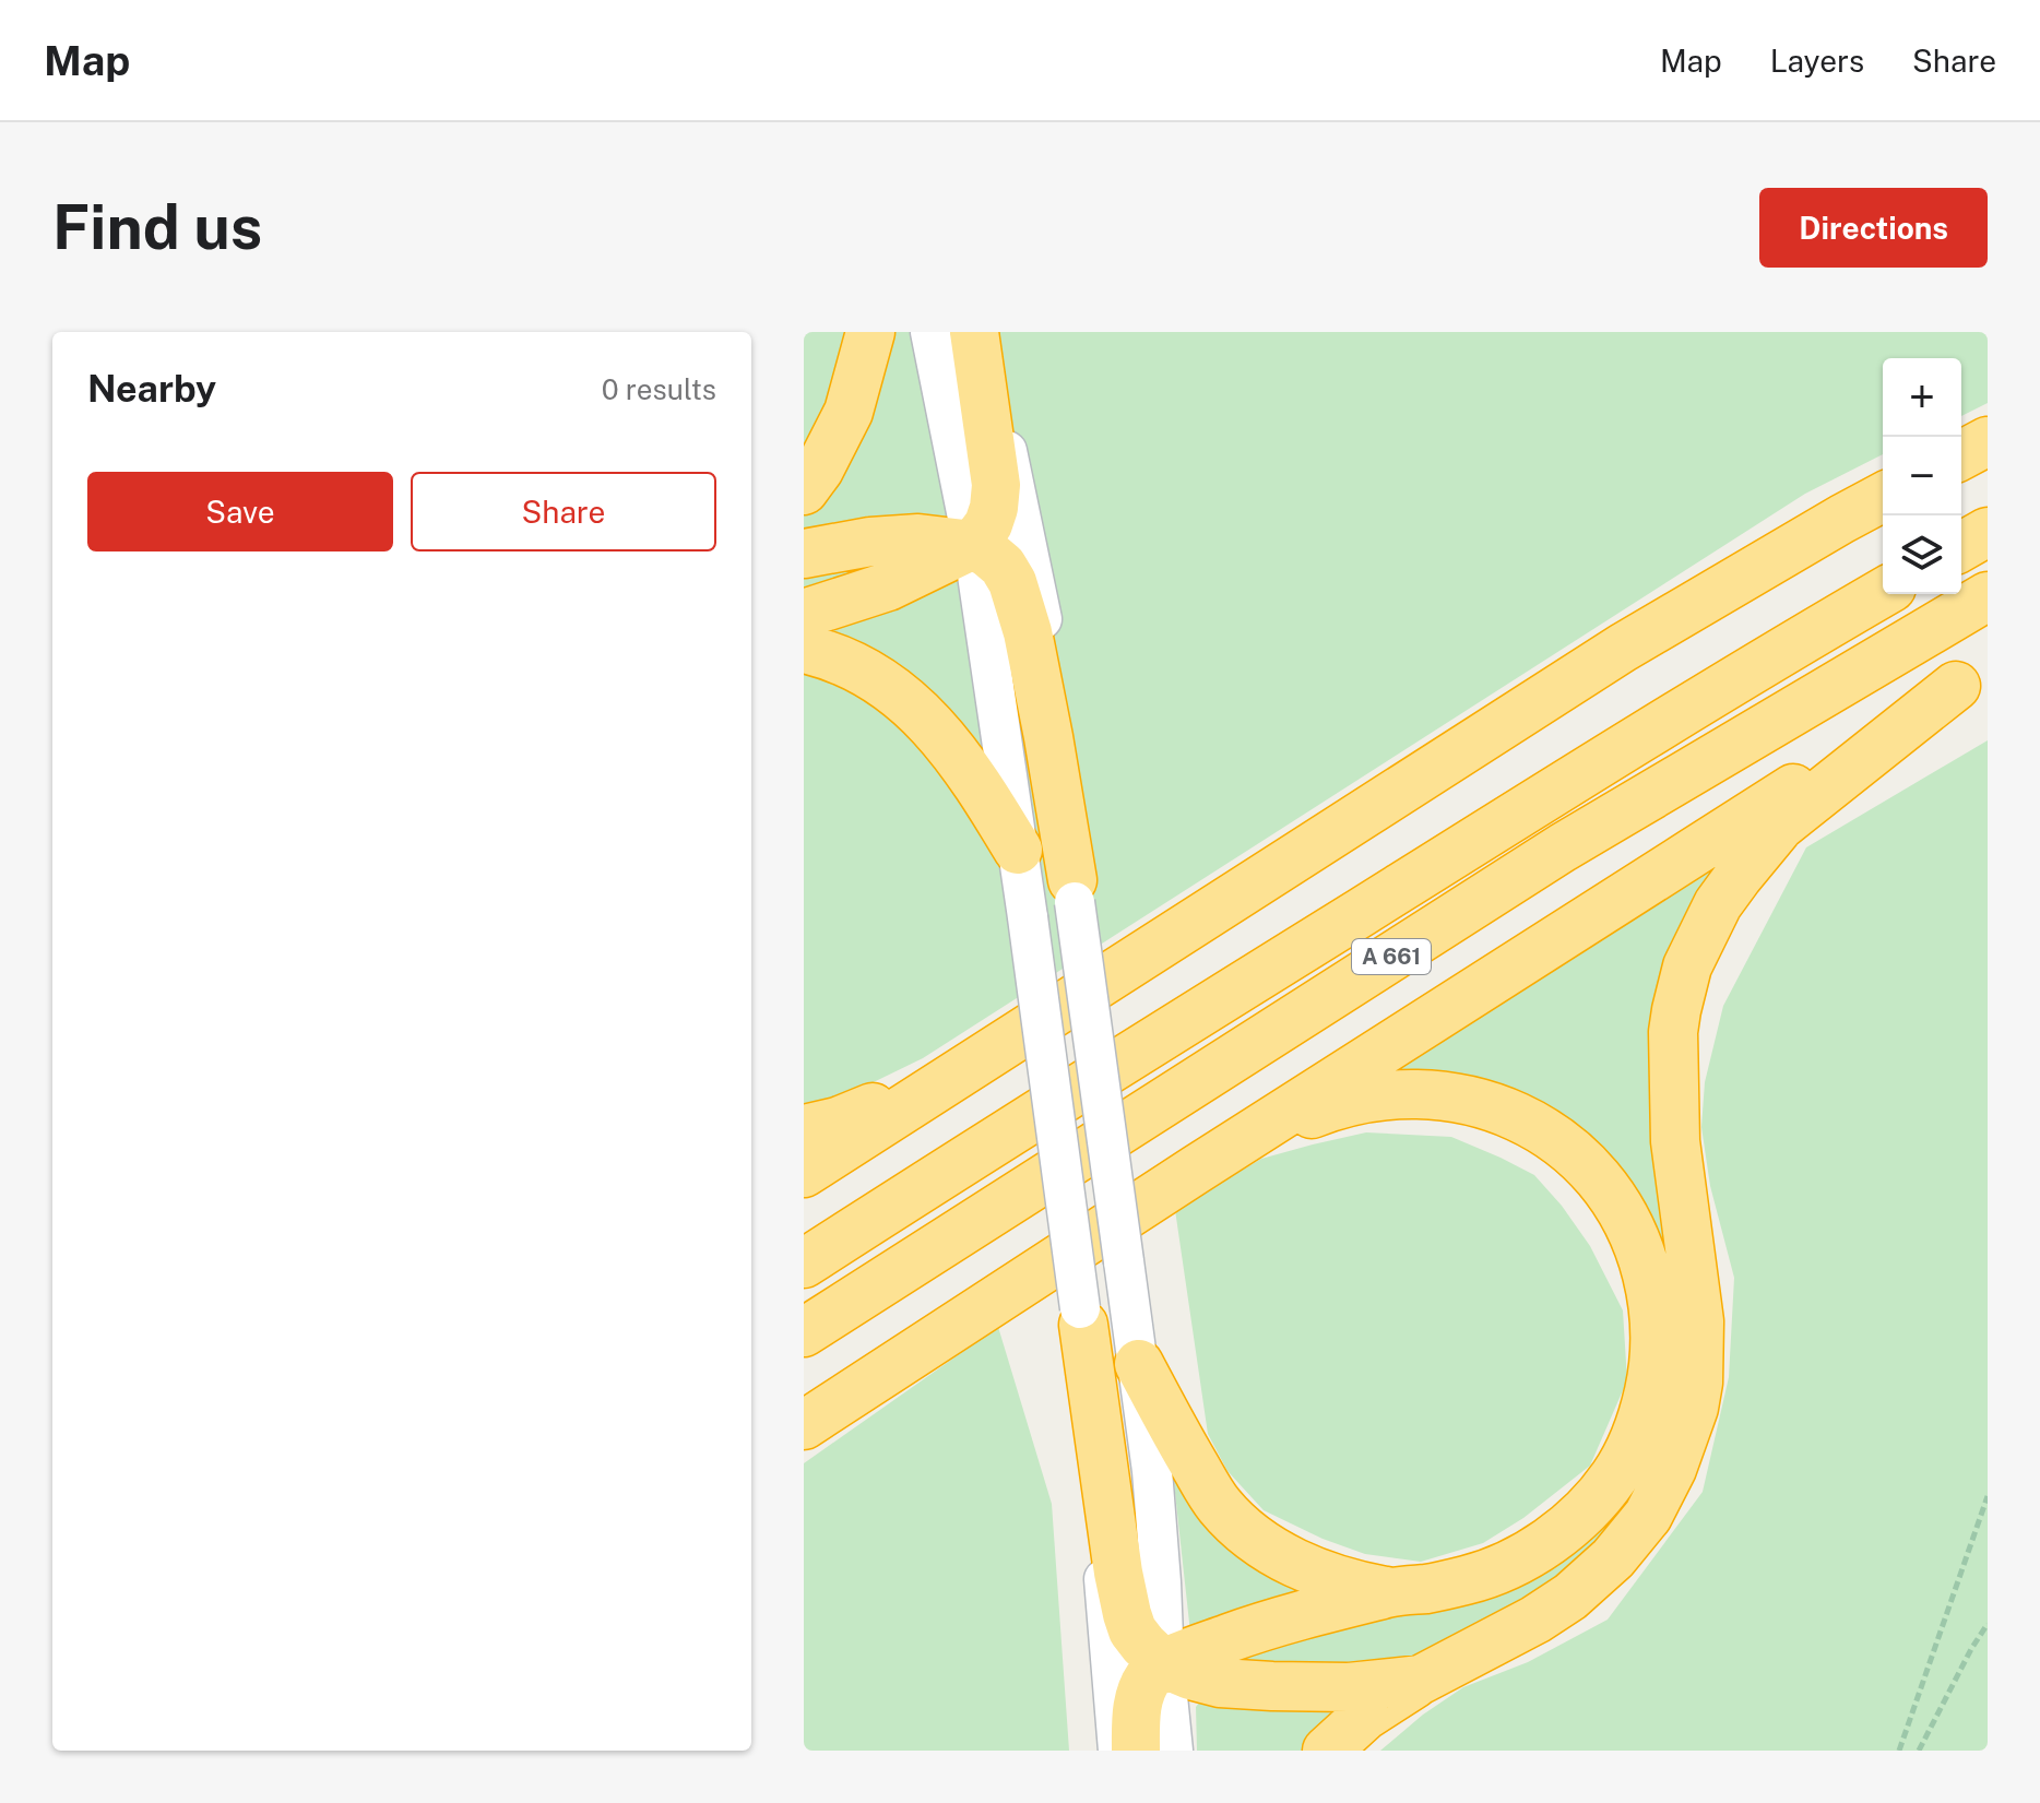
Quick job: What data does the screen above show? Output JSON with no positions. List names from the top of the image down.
{
  "streets": {
    "highway": ["A 661"]
  },
  "page": {
    "header": "Map",
    "nav": ["Map", "Layers", "Share"],
    "buttons": [
      "Directions",
      ["Save", "Share"]
    ],
    "title": "Find us",
    "heading": ["Nearby", "0 results"],
    "map_buttons": ["+", "−"]
  }
}
